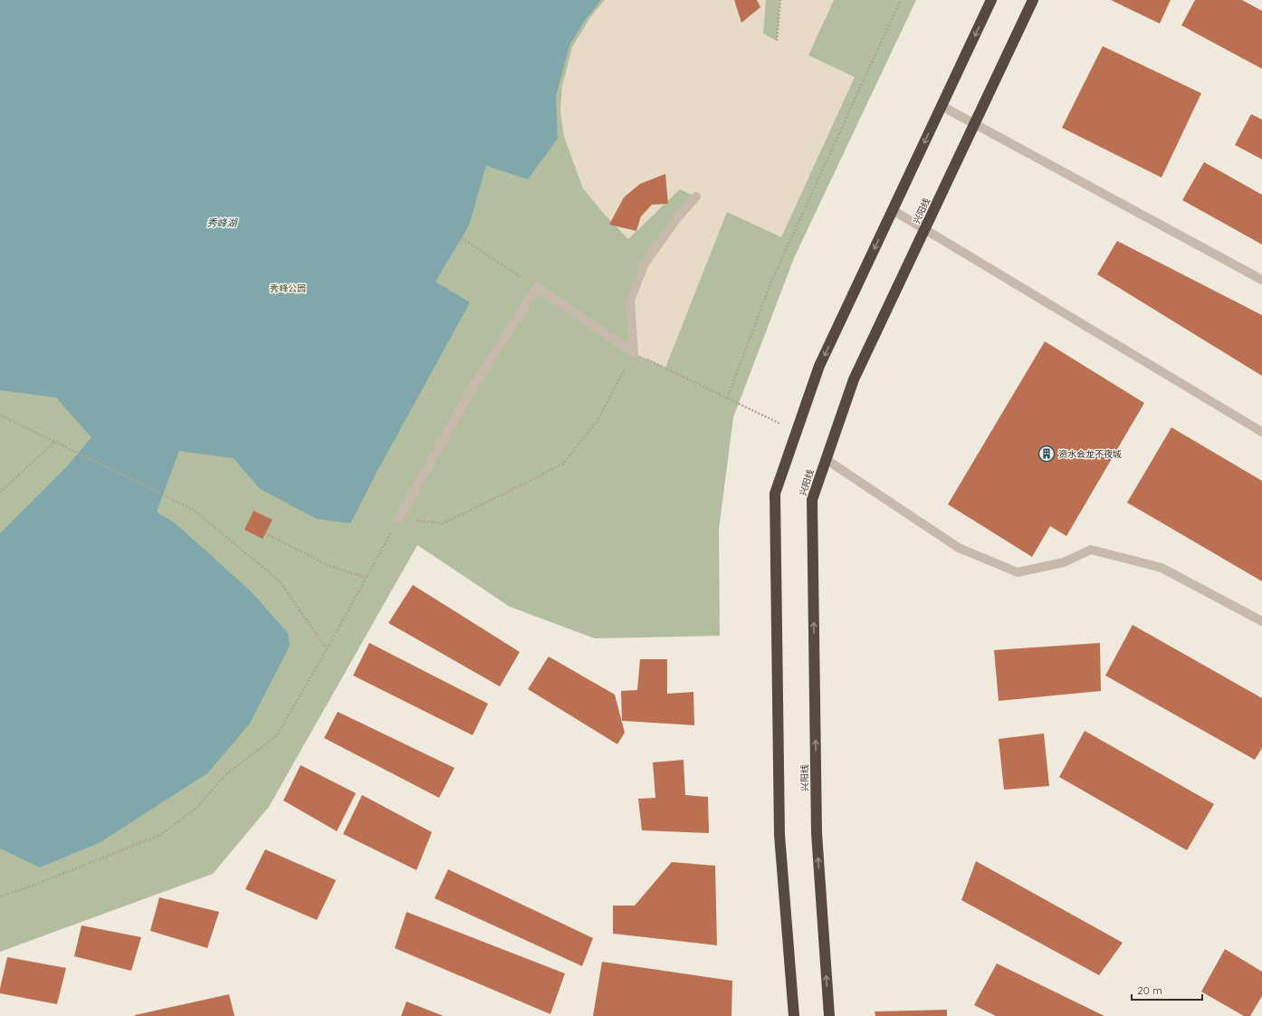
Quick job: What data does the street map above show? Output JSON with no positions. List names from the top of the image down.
{
  "streets": {
    "highway": ["兴阳线"]
  },
  "water": ["秀峰湖"],
  "parks": ["秀峰公园"],
  "places": {
    "building": ["资水会龙不夜城"]
  },
  "scale_bar": "20 m"
}
